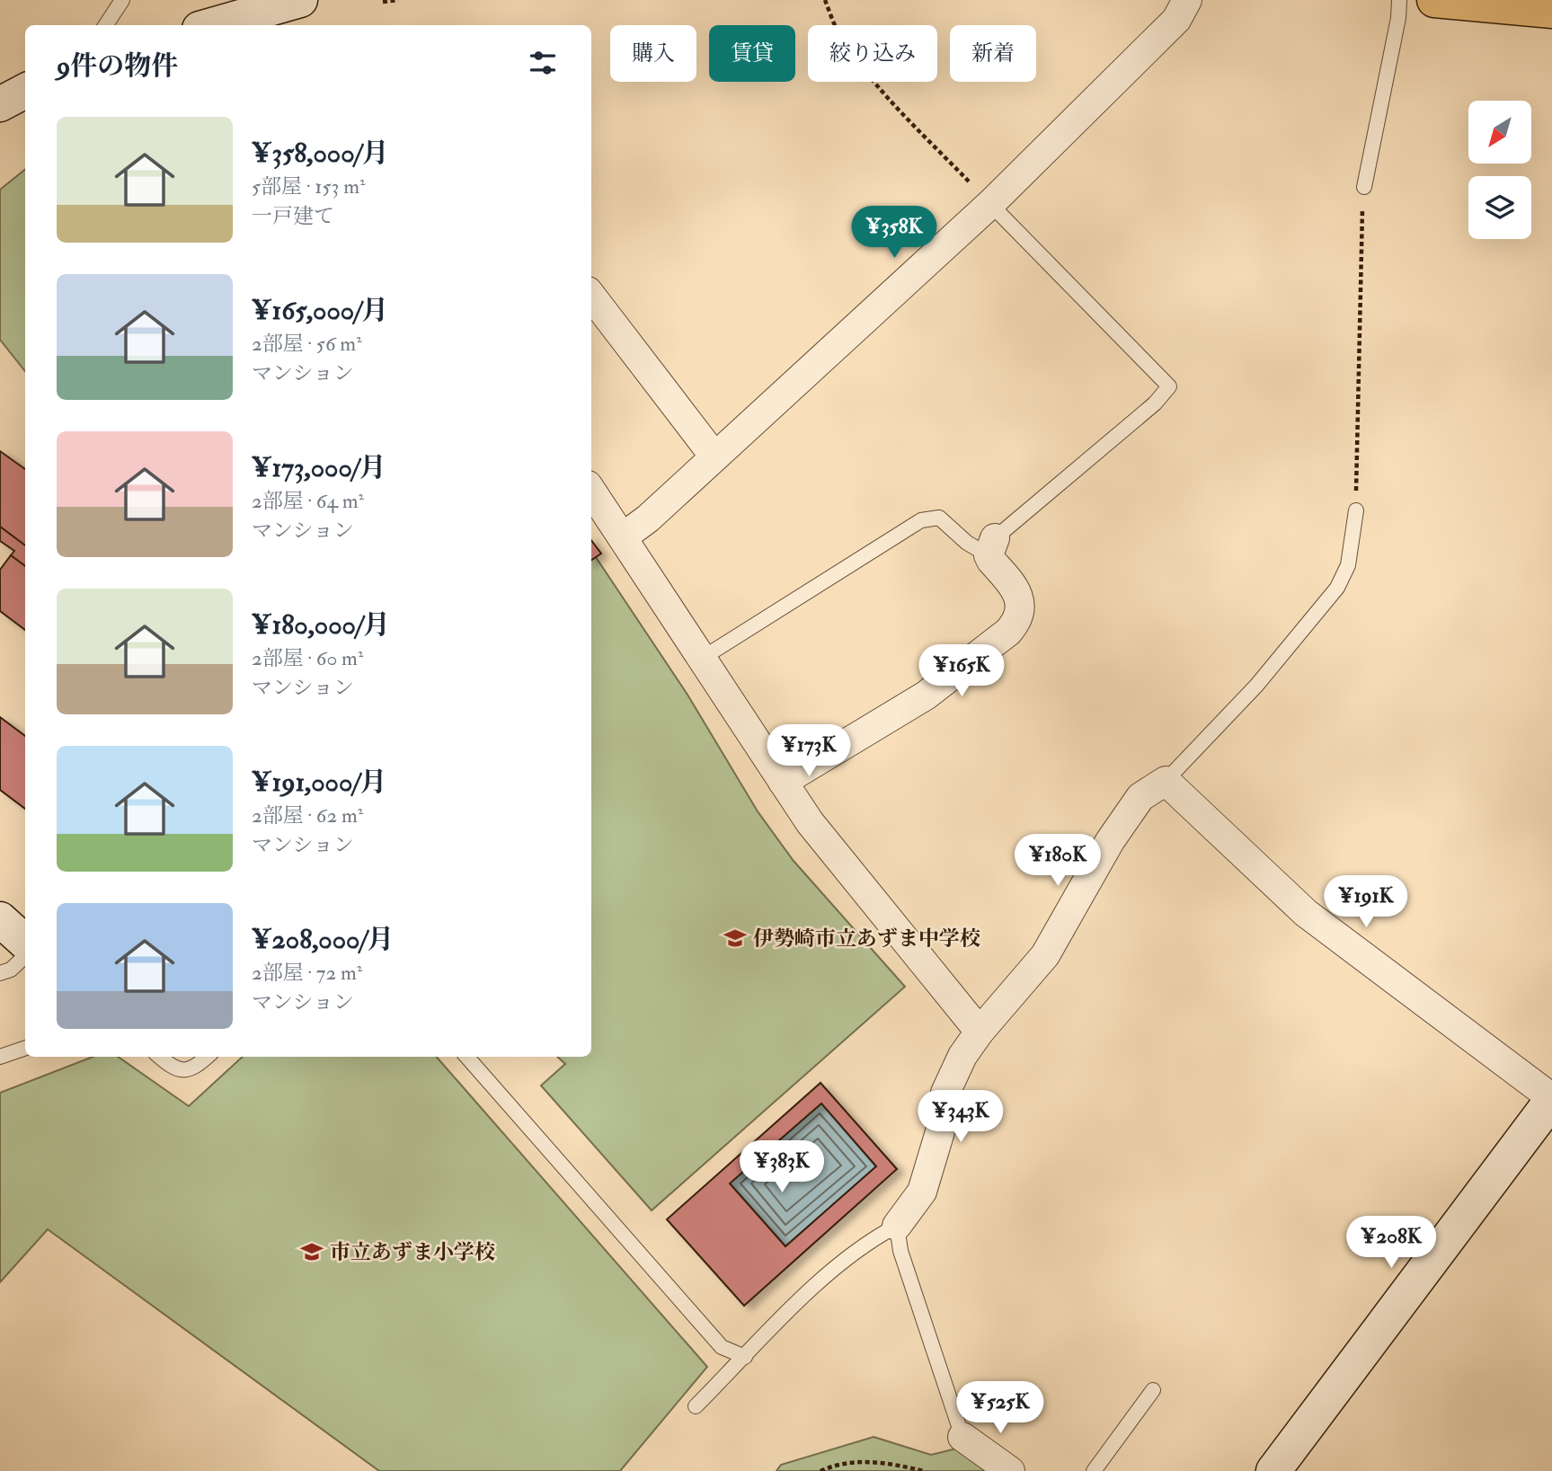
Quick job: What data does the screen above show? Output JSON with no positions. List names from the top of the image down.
{
  "places": {
    "school or university": ["伊勢崎市立あずま中学校", "市立あずま小学校"]
  },
  "north": "bottom left",
  "page": {
    "chip": [
      "購入",
      "賃貸",
      "絞り込み",
      "新着"
    ],
    "heading": "9件の物件",
    "list": [
      {
        "name": "¥358,000/月",
        "note": "5部屋 · 153 m² · 一戸建て"
      },
      {
        "name": "¥165,000/月",
        "note": "2部屋 · 56 m² · マンション"
      },
      {
        "name": "¥173,000/月",
        "note": "2部屋 · 64 m² · マンション"
      },
      {
        "name": "¥180,000/月",
        "note": "2部屋 · 60 m² · マンション"
      },
      {
        "name": "¥191,000/月",
        "note": "2部屋 · 62 m² · マンション"
      },
      {
        "name": "¥208,000/月",
        "note": "2部屋 · 72 m² · マンション"
      }
    ],
    "price": [
      "¥358K",
      "¥165K",
      "¥173K",
      "¥180K",
      "¥191K",
      "¥343K",
      "¥383K",
      "¥208K",
      "¥525K"
    ]
  }
}
